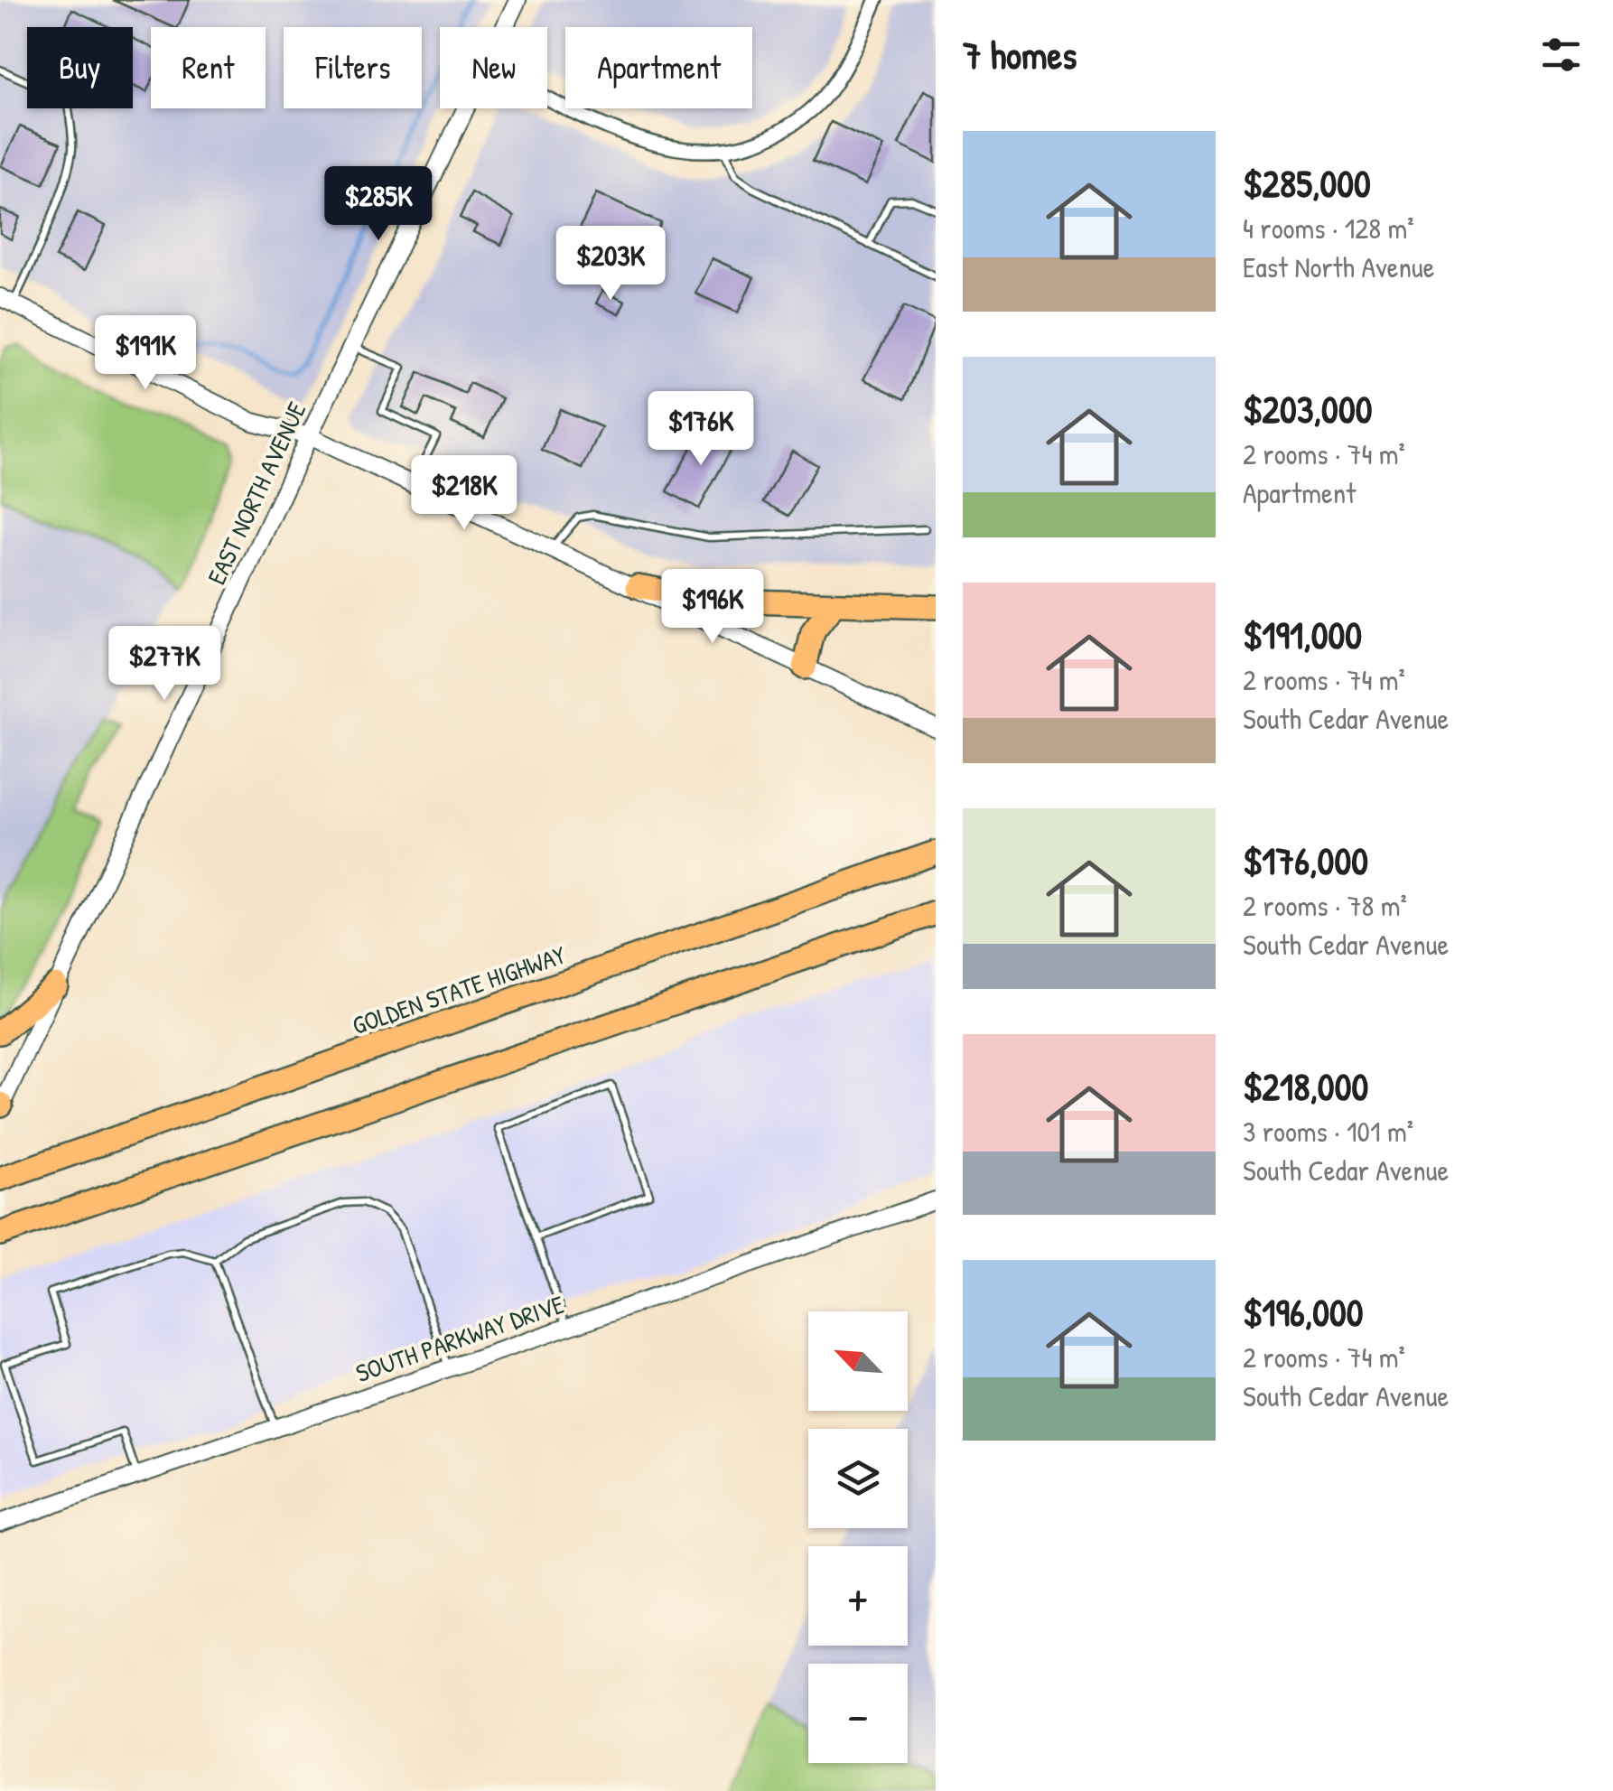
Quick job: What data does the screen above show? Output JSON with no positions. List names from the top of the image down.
{
  "streets": {
    "highway": ["GOLDEN STATE HIGHWAY"],
    "street": ["EAST NORTH AVENUE", "SOUTH PARKWAY DRIVE"]
  },
  "north": "top left",
  "page": {
    "heading": "7 homes",
    "chip": [
      "Buy",
      "Rent",
      "Filters",
      "New",
      "Apartment"
    ],
    "list": [
      {
        "name": "$285,000",
        "note": "4 rooms · 128 m² · East North Avenue"
      },
      {
        "name": "$203,000",
        "note": "2 rooms · 74 m² · Apartment"
      },
      {
        "name": "$191,000",
        "note": "2 rooms · 74 m² · South Cedar Avenue"
      },
      {
        "name": "$176,000",
        "note": "2 rooms · 78 m² · South Cedar Avenue"
      },
      {
        "name": "$218,000",
        "note": "3 rooms · 101 m² · South Cedar Avenue"
      },
      {
        "name": "$196,000",
        "note": "2 rooms · 74 m² · South Cedar Avenue"
      }
    ],
    "price": [
      "$285K",
      "$203K",
      "$191K",
      "$176K",
      "$218K",
      "$196K",
      "$277K"
    ],
    "map_buttons": ["+", "−"]
  }
}
